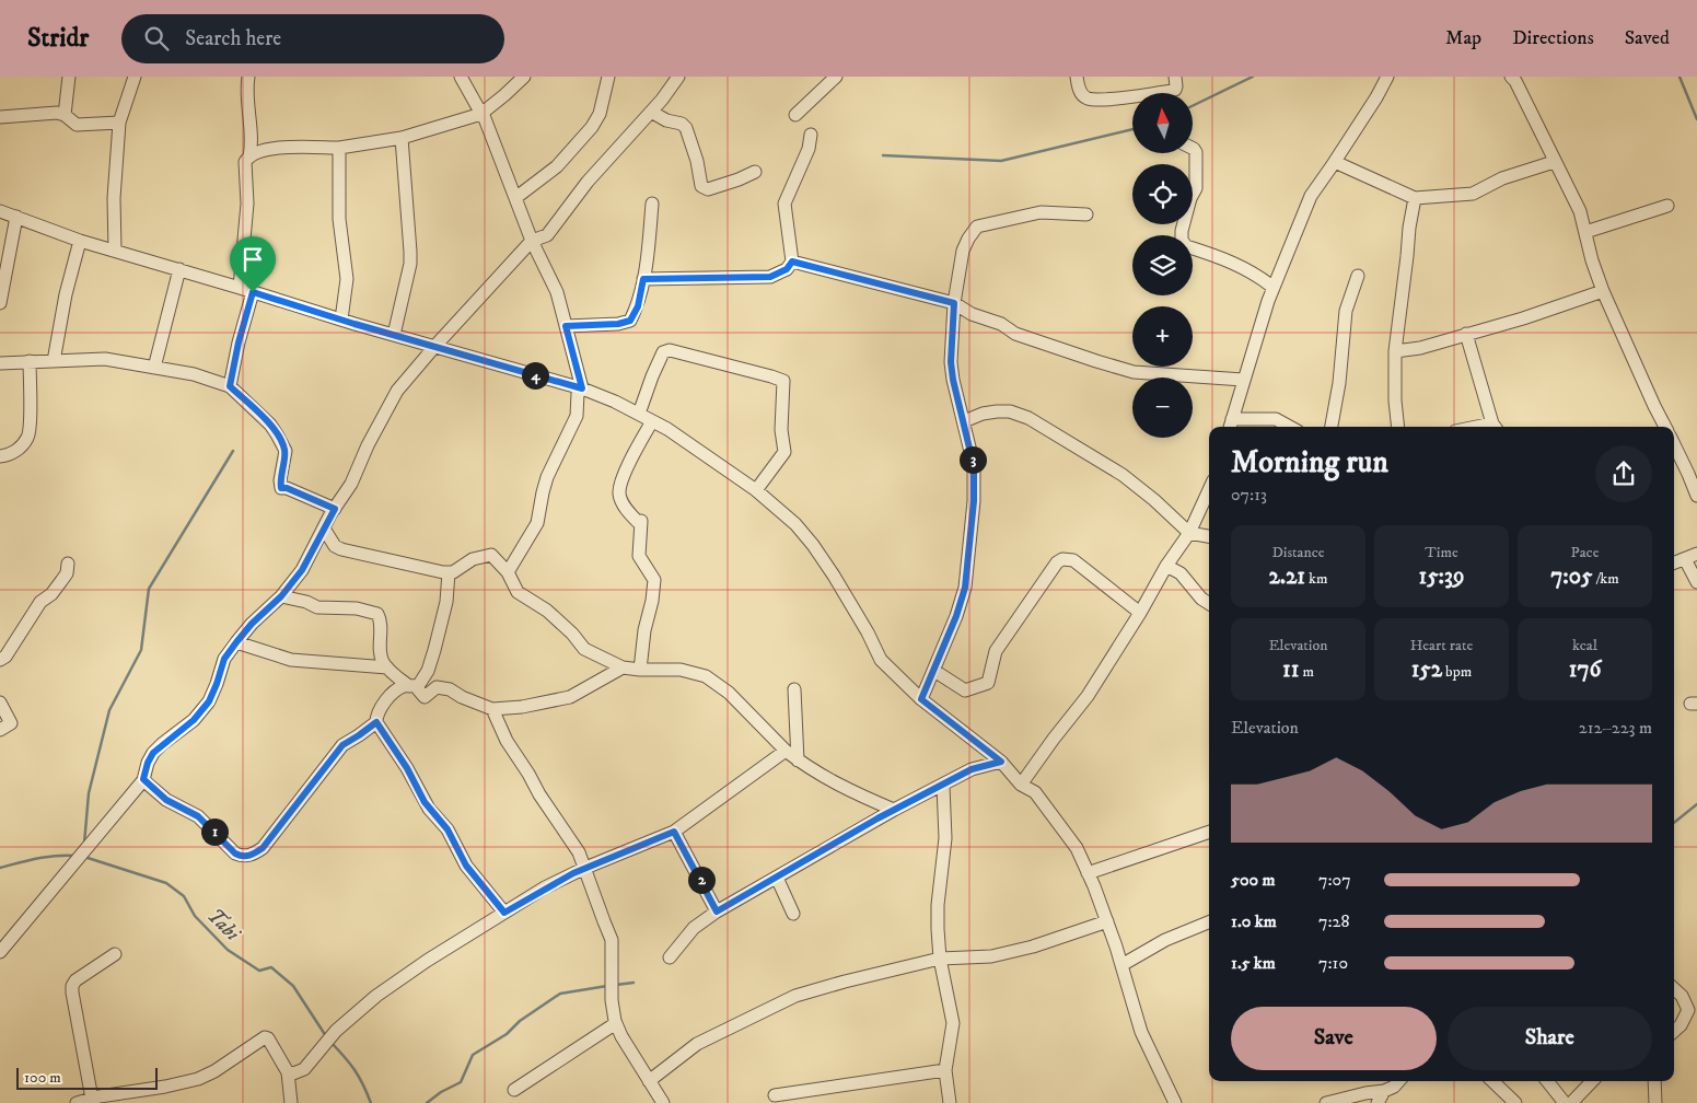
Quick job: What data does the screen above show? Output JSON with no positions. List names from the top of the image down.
{
  "water": ["Tabi"],
  "scale_bar": "100 m",
  "north": "top",
  "page": {
    "header": "Stridr",
    "search": "Search here",
    "nav": ["Map", "Directions", "Saved"],
    "map_buttons": ["+", "−"],
    "pins": [
      "4",
      "3",
      "1",
      "2"
    ],
    "heading": ["Morning run", "07:13"],
    "stats": [
      ["Distance", "2.21 km"],
      ["Time", "15:39"],
      ["Pace", "7:05 /km"],
      ["Elevation", "11 m"],
      ["Heart rate", "152 bpm"],
      ["kcal", "176"]
    ],
    "chart": ["Elevation", "212–223 m"],
    "list": [
      {
        "name": "500 m",
        "note": "7:07"
      },
      {
        "name": "1.0 km",
        "note": "7:28"
      },
      {
        "name": "1.5 km",
        "note": "7:10"
      }
    ],
    "buttons": ["Save", "Share"],
    "scale": "100 m"
  }
}
